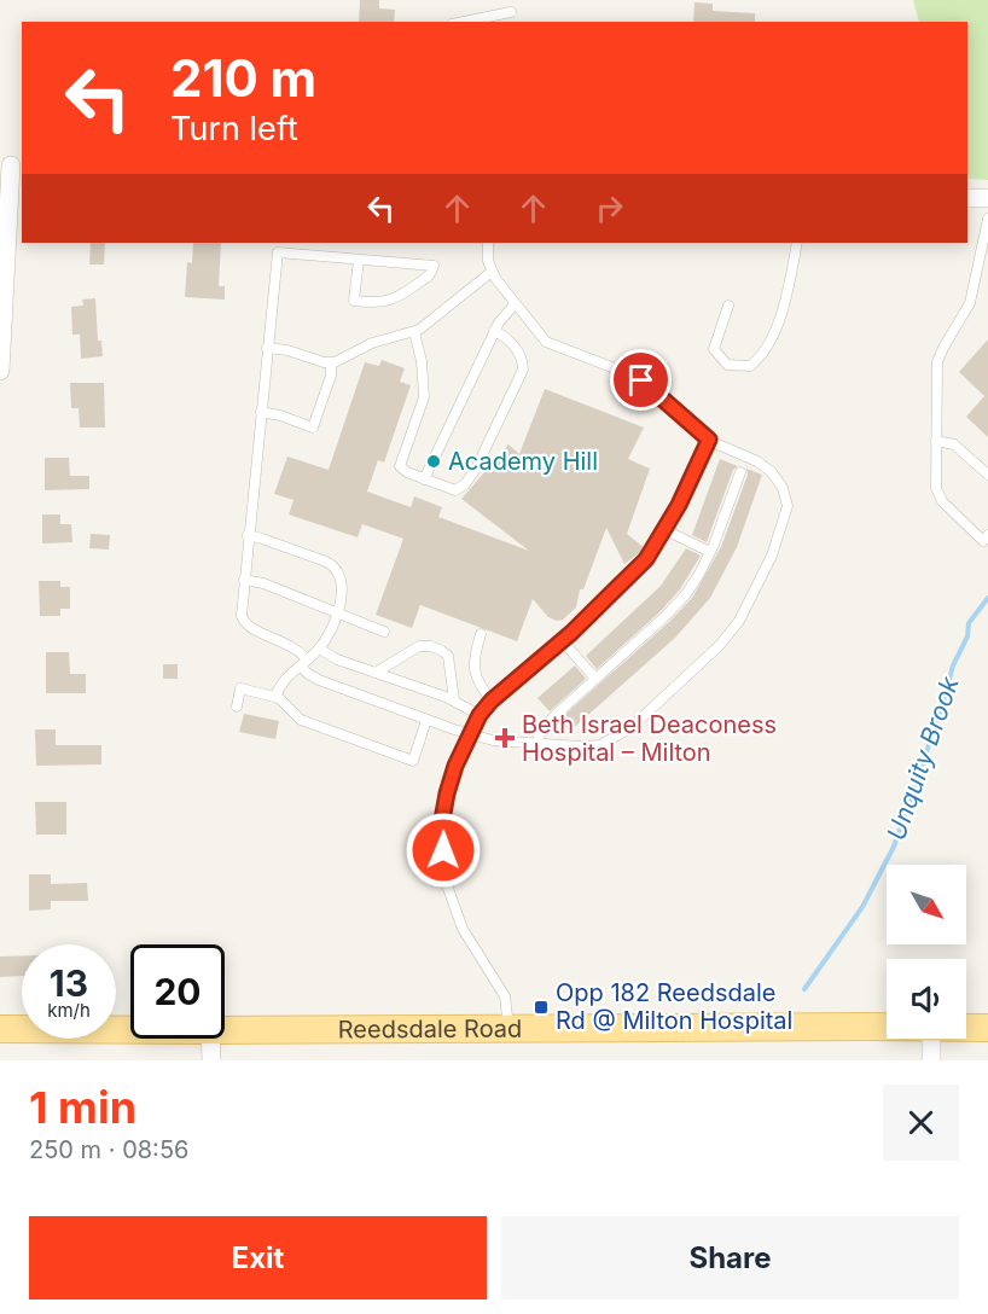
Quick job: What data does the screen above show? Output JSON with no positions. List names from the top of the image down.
{
  "streets": {
    "main road": ["Reedsdale Road"]
  },
  "water": ["Unquity Brook"],
  "places": {
    "other": ["Academy Hill"],
    "health": ["Beth Israel Deaconess Hospital – Milton"],
    "transit": ["Opp 182 Reedsdale Rd @ Milton Hospital"]
  },
  "north": "bottom right",
  "page": {
    "turn": ["210 m", "Turn left"],
    "speed": "13 km/h",
    "limit": "20",
    "heading": ["1 min", "250 m · 08:56"],
    "buttons": ["Exit", "Share"]
  }
}
